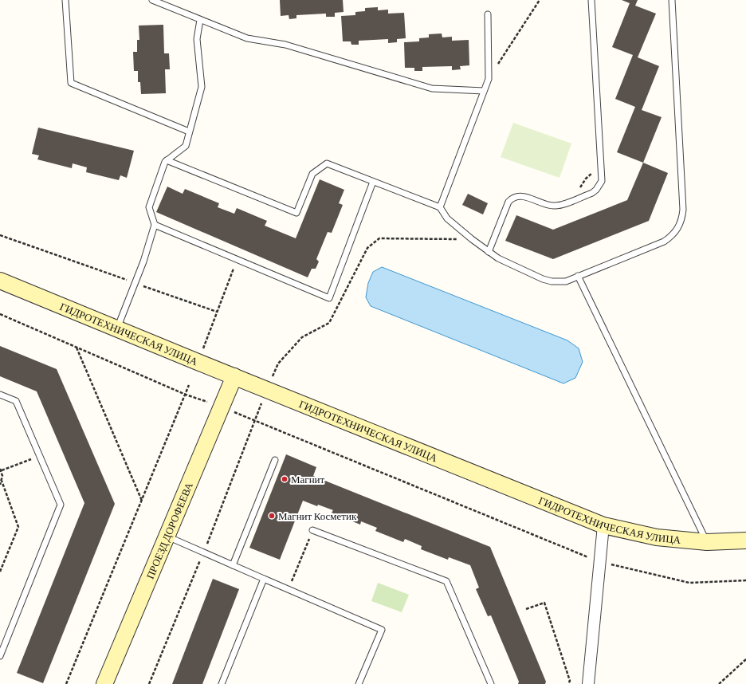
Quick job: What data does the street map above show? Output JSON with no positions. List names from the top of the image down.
{
  "streets": {
    "main road": ["ГИДРОТЕХНИЧЕСКАЯ УЛИЦА", "ПРОЕЗД ДОРОФЕЕВА"]
  },
  "crossings": [
    ["ГИДРОТЕХНИЧЕСКАЯ УЛИЦА", "ПРОЕЗД ДОРОФЕЕВА"]
  ],
  "places": ["Магнит", "Магнит Косметик"]
}
